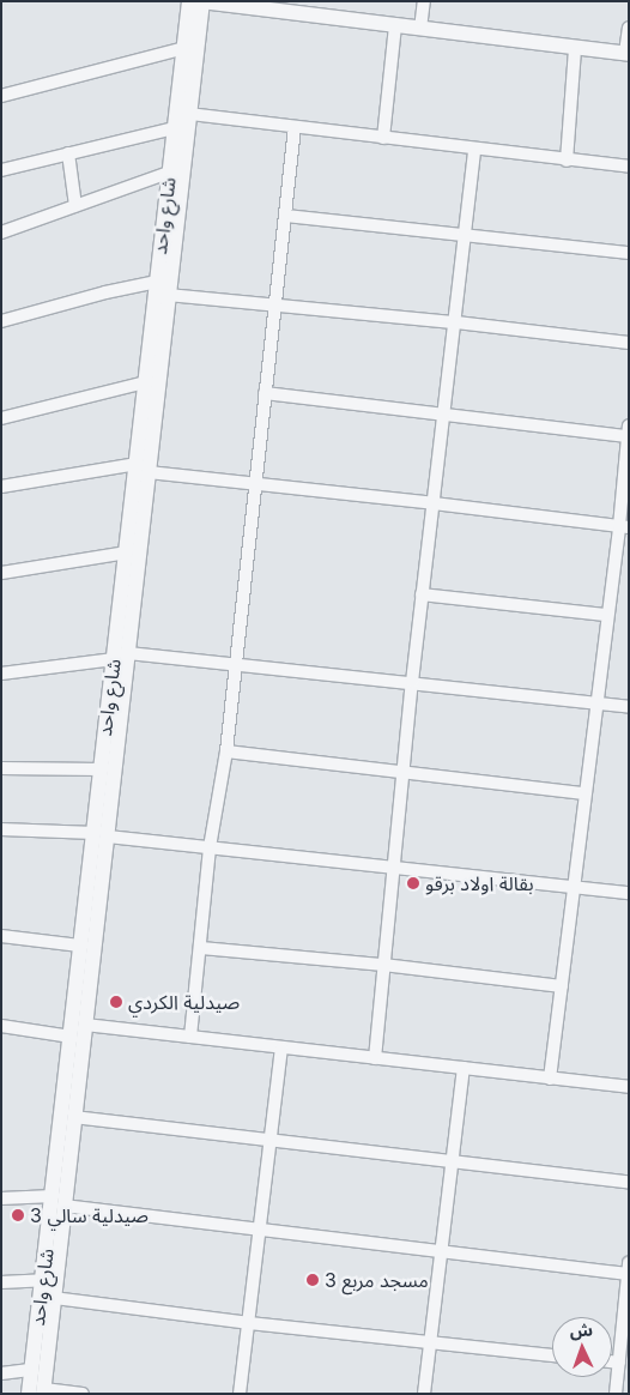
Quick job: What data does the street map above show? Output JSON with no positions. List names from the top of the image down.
{
  "streets": {
    "street": ["شارع واحد"]
  },
  "places": [
    "بقالة اولاد برقو",
    "صيدلية الكردي",
    "صيدلية سالي 3",
    "مسجد مربع 3"
  ],
  "north": "top"
}
